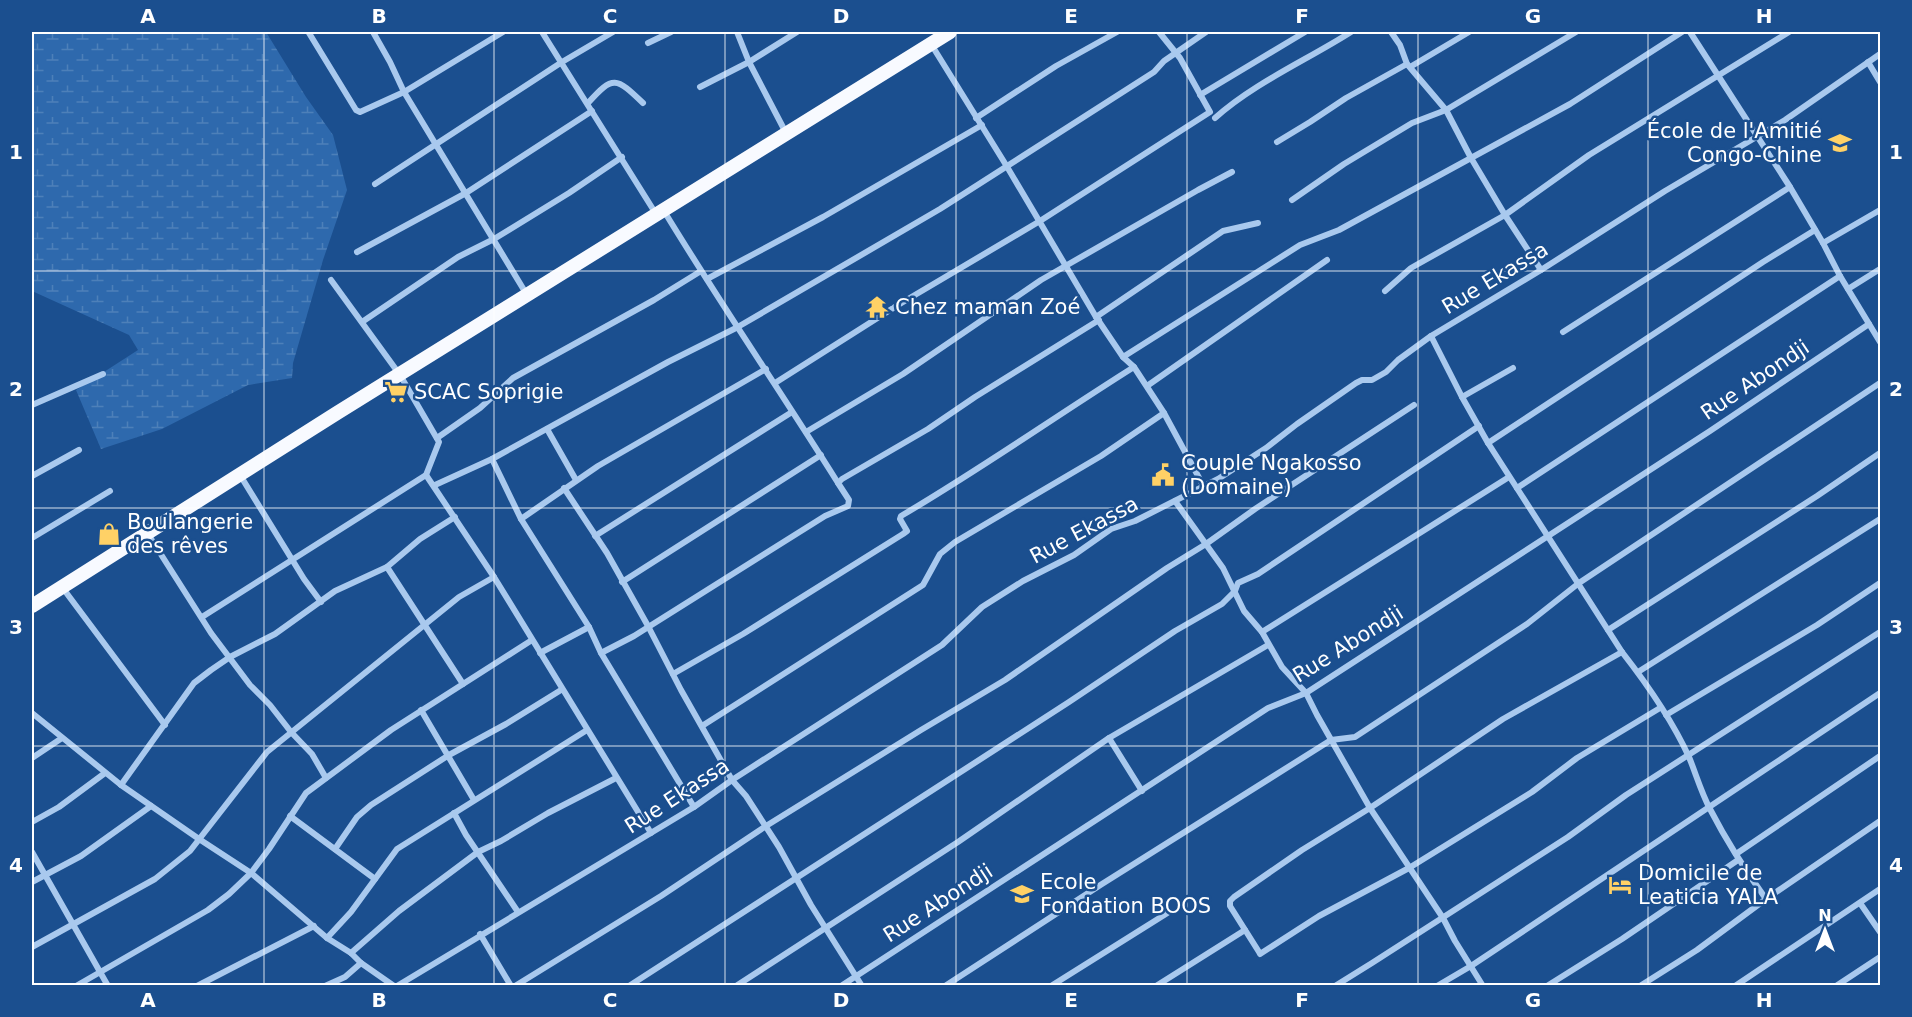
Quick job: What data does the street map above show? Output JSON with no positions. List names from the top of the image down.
{
  "streets": {
    "street": ["Rue Ekassa", "Rue Abondji"]
  },
  "places": {
    "school or university": ["École de l'Amitié Congo-Chine", "Ecole Fondation BOOS"],
    "temple": ["Chez maman Zoé"],
    "supermarket": ["SCAC Soprigie"],
    "public building": ["Couple Ngakosso (Domaine)"],
    "shop": ["Boulangerie des rêves"],
    "hotel": ["Domicile de Leaticia YALA"]
  },
  "north": "top",
  "grid": {
    "columns": [
      "A",
      "B",
      "C",
      "D",
      "E",
      "F",
      "G",
      "H"
    ],
    "rows": [
      "1",
      "2",
      "3",
      "4"
    ]
  }
}
